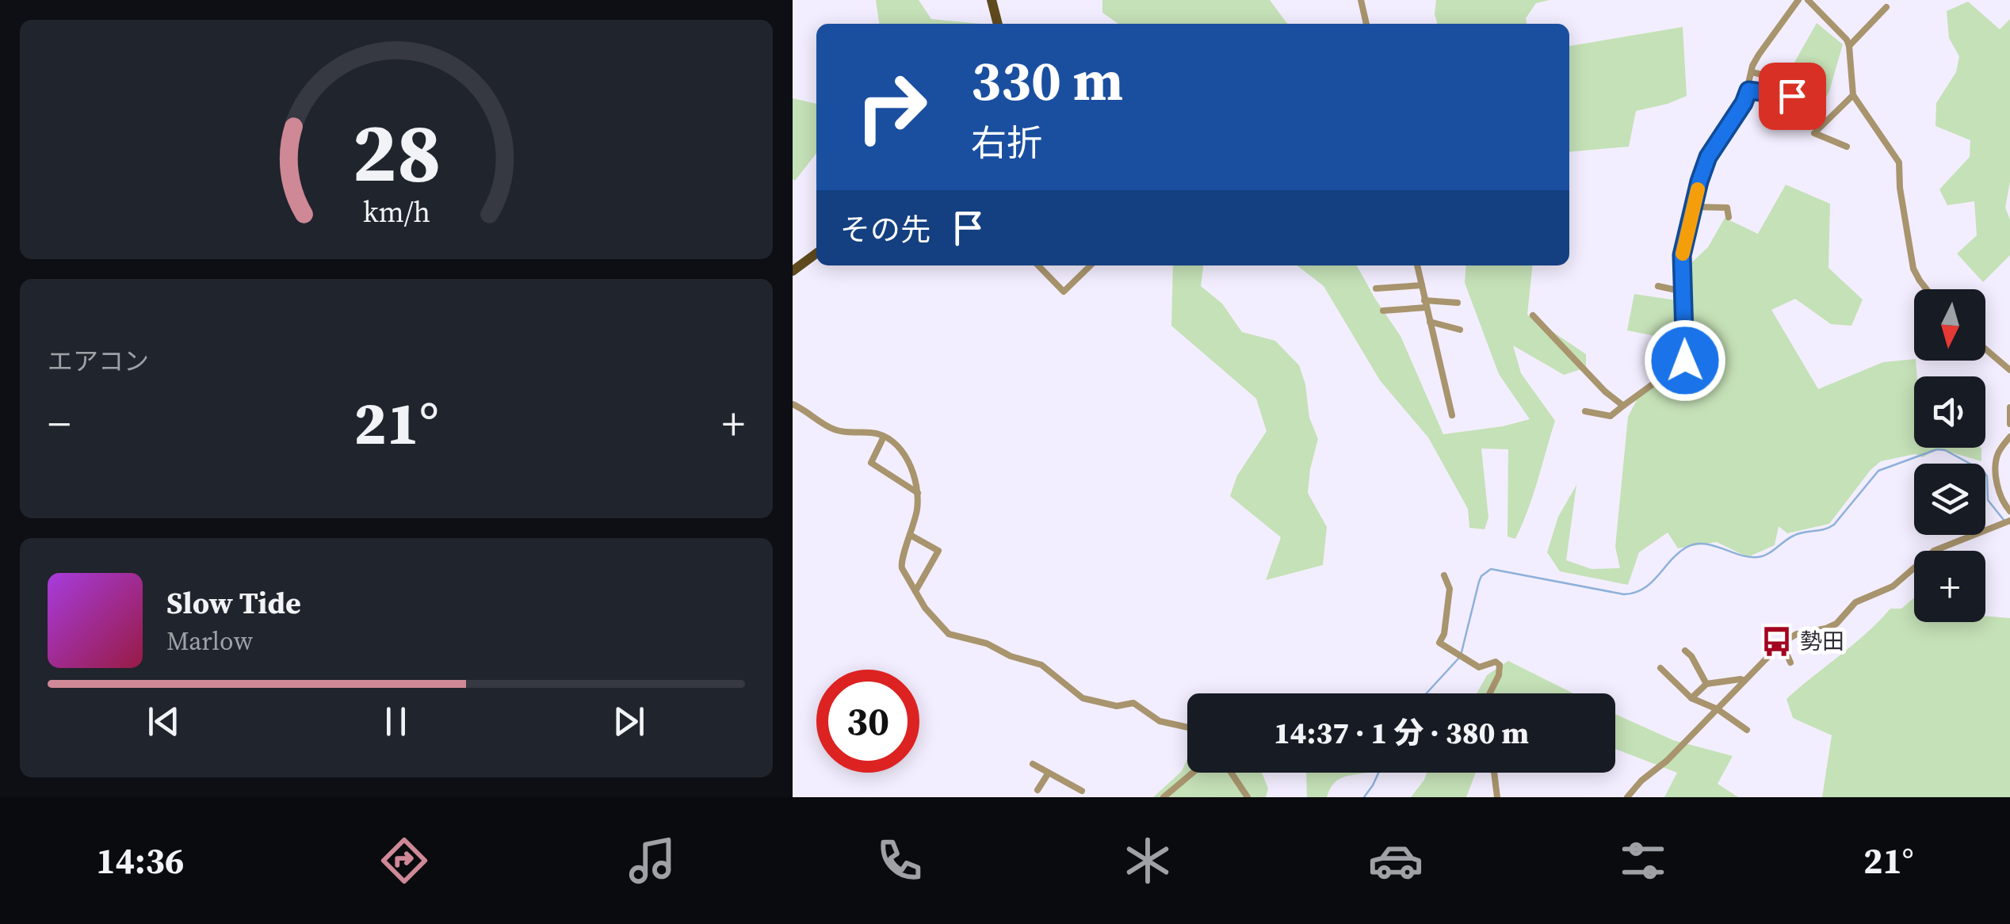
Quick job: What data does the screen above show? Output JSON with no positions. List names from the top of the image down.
{
  "places": {
    "bus stop": ["勢田"]
  },
  "north": "bottom",
  "page": {
    "turn": ["330 m", "右折"],
    "then": "その先",
    "tile": "エアコン",
    "map_buttons": "+",
    "heat": ["−", "21°", "+"],
    "song": ["Slow Tide", "Marlow"],
    "limit": "30",
    "trip": "14:37 · 1 分 · 380 m",
    "tabs": ["14:36", "21°"],
    "gauge": ["28", "km/h"]
  }
}
